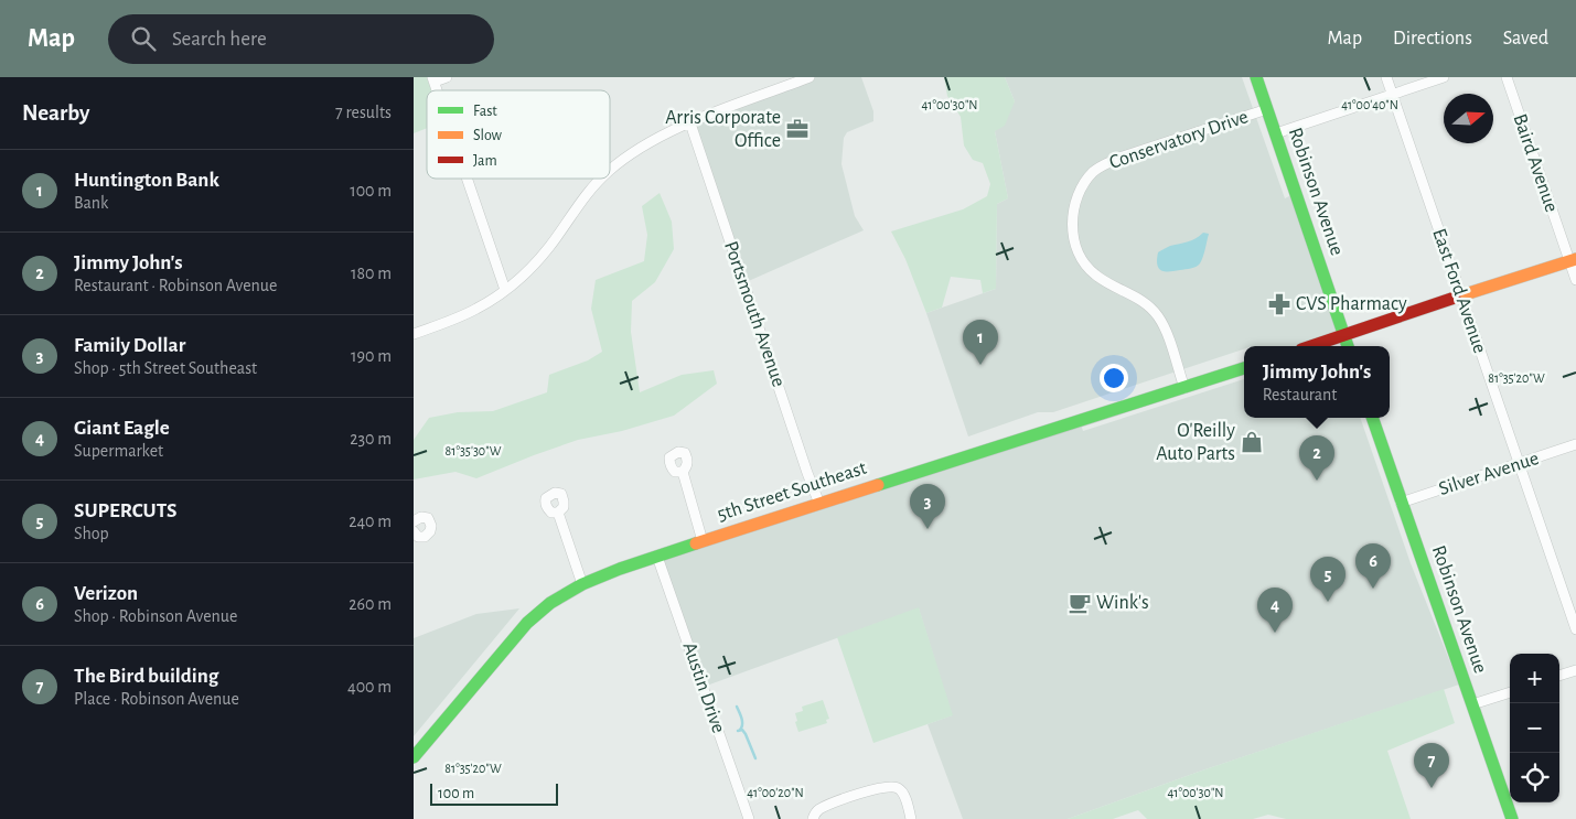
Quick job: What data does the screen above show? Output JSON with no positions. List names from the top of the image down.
{
  "streets": {
    "main road": ["Robinson Avenue", "5th Street Southeast"],
    "street": [
      "Conservatory Drive",
      "Baird Avenue",
      "East Ford Avenue",
      "Portsmouth Avenue",
      "Silver Avenue",
      "Austin Drive"
    ]
  },
  "crossings": [
    ["Conservatory Drive", "Robinson Avenue"],
    ["Conservatory Drive", "5th Street Southeast"],
    ["Robinson Avenue", "Silver Avenue"],
    ["East Ford Avenue", "Silver Avenue"],
    ["Portsmouth Avenue", "5th Street Southeast"],
    ["5th Street Southeast", "Austin Drive"]
  ],
  "places": {
    "office": ["Arris Corporate Office"],
    "pharmacy": ["CVS Pharmacy"],
    "shop": ["O'Reilly Auto Parts"],
    "cafe": ["Wink's"]
  },
  "legend": ["Fast", "Slow", "Jam"],
  "scale_bar": "100 m",
  "north": "right",
  "page": {
    "header": "Map",
    "search": "Search here",
    "nav": ["Map", "Directions", "Saved"],
    "heading": ["Nearby", "7 results"],
    "list": [
      {
        "mark": "1",
        "name": "Huntington Bank",
        "note": "Bank",
        "value": "100 m"
      },
      {
        "mark": "2",
        "name": "Jimmy John's",
        "note": "Restaurant · Robinson Avenue",
        "value": "180 m"
      },
      {
        "mark": "3",
        "name": "Family Dollar",
        "note": "Shop · 5th Street Southeast",
        "value": "190 m"
      },
      {
        "mark": "4",
        "name": "Giant Eagle",
        "note": "Supermarket",
        "value": "230 m"
      },
      {
        "mark": "5",
        "name": "SUPERCUTS",
        "note": "Shop",
        "value": "240 m"
      },
      {
        "mark": "6",
        "name": "Verizon",
        "note": "Shop · Robinson Avenue",
        "value": "260 m"
      },
      {
        "mark": "7",
        "name": "The Bird building",
        "note": "Place · Robinson Avenue",
        "value": "400 m"
      }
    ],
    "pins": [
      "1",
      "2",
      "3",
      "6",
      "5",
      "4",
      "7"
    ],
    "popup": ["Jimmy John's", "Restaurant"],
    "map_buttons": ["+", "−"],
    "scale": "100 m"
  },
  "coordinates": [
    "41°00'30\"N",
    "41°00'40\"N",
    "81°35'20\"W",
    "81°35'30\"W",
    "41°00'20\"N"
  ]
}
